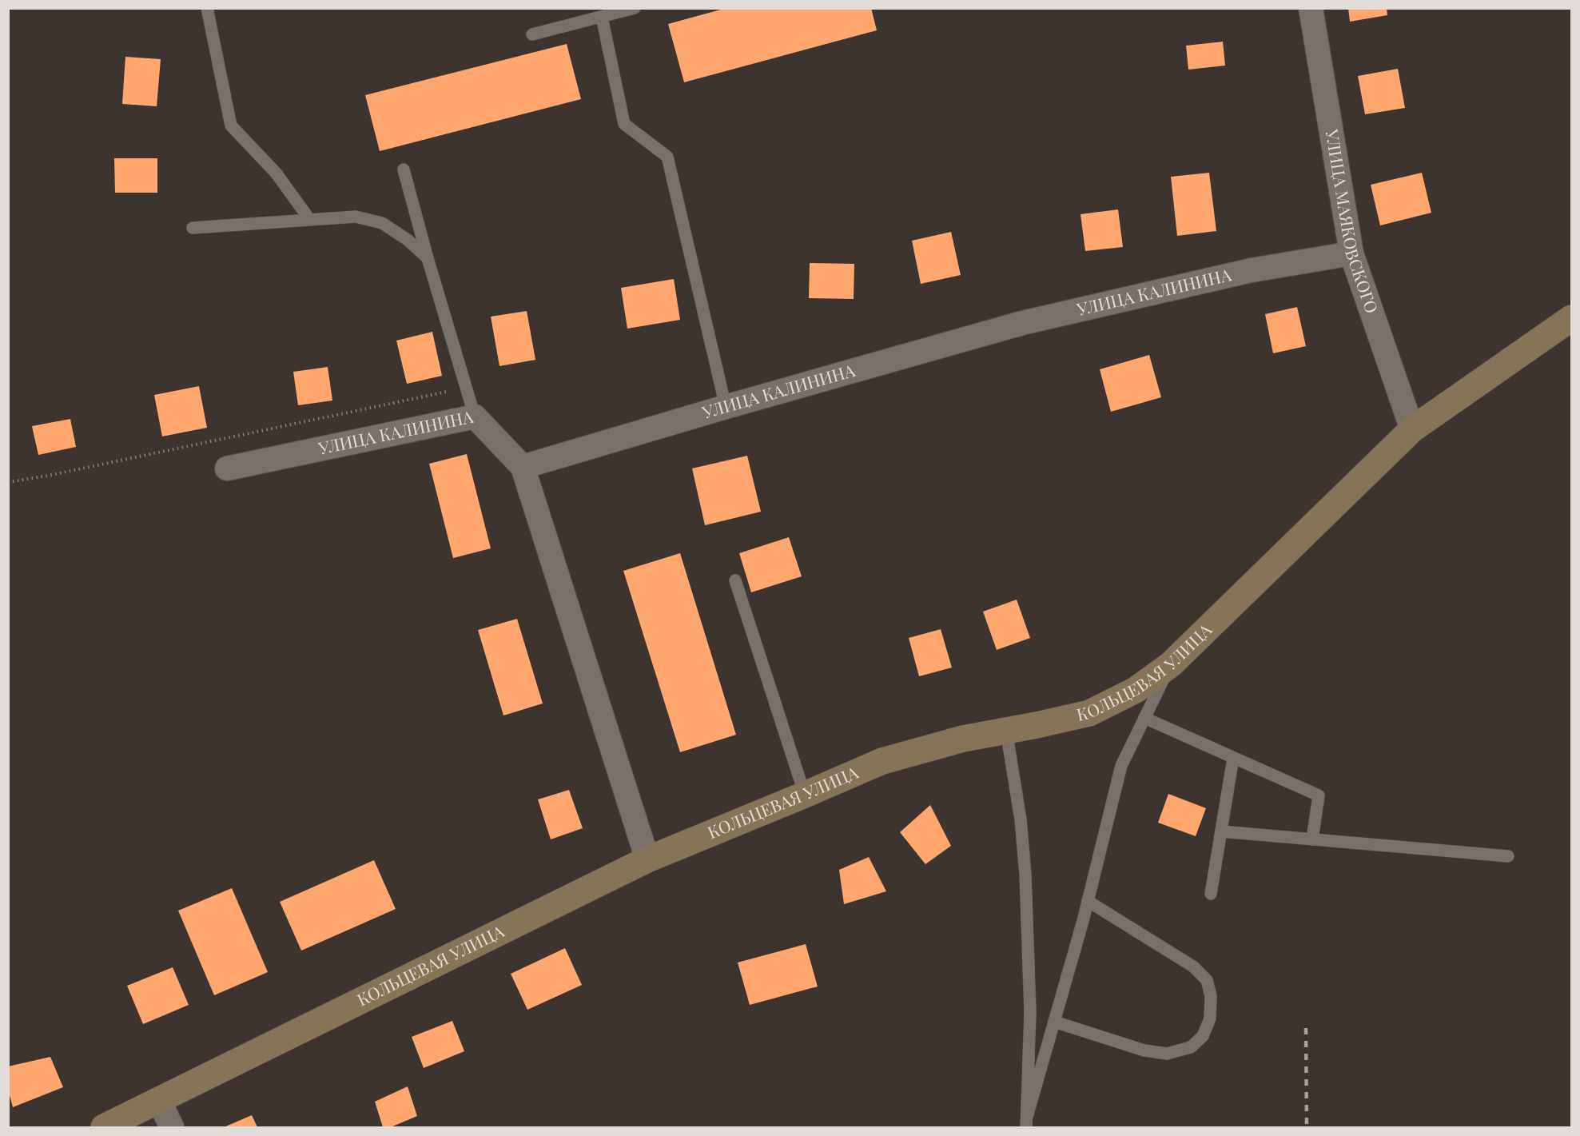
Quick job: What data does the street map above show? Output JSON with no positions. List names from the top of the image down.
{
  "streets": {
    "street": ["УЛИЦА МАЯКОВСКОГО", "УЛИЦА КАЛИНИНА", "КОЛЬЦЕВАЯ УЛИЦА"]
  },
  "crossings": [
    ["УЛИЦА МАЯКОВСКОГО", "УЛИЦА КАЛИНИНА"],
    ["УЛИЦА МАЯКОВСКОГО", "КОЛЬЦЕВАЯ УЛИЦА"]
  ]
}
